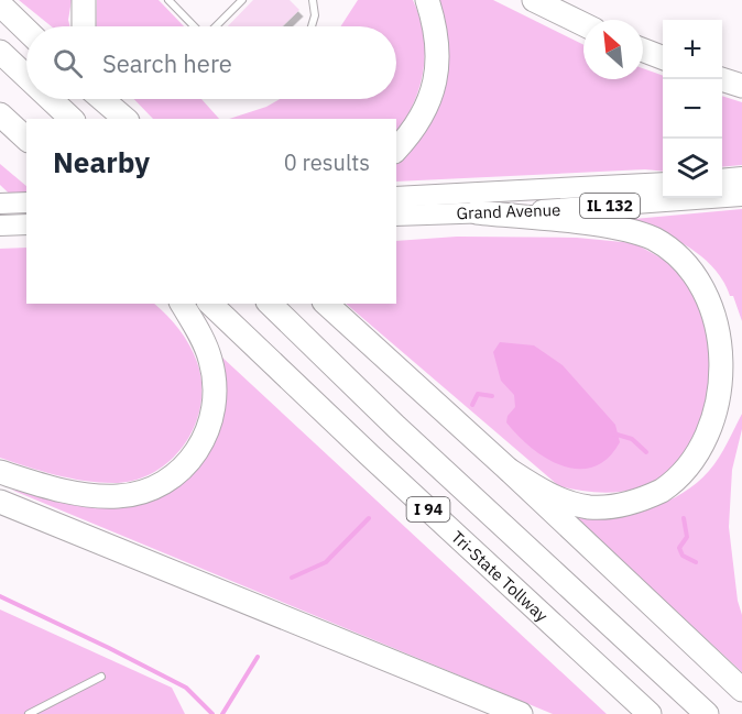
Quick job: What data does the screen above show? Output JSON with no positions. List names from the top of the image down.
{
  "streets": {
    "highway": ["I 94", "Tri-State Tollway"],
    "main road": ["IL 132", "Grand Avenue"]
  },
  "north": "top left",
  "page": {
    "map_buttons": ["+", "−"],
    "search": "Search here",
    "heading": ["Nearby", "0 results"]
  }
}
